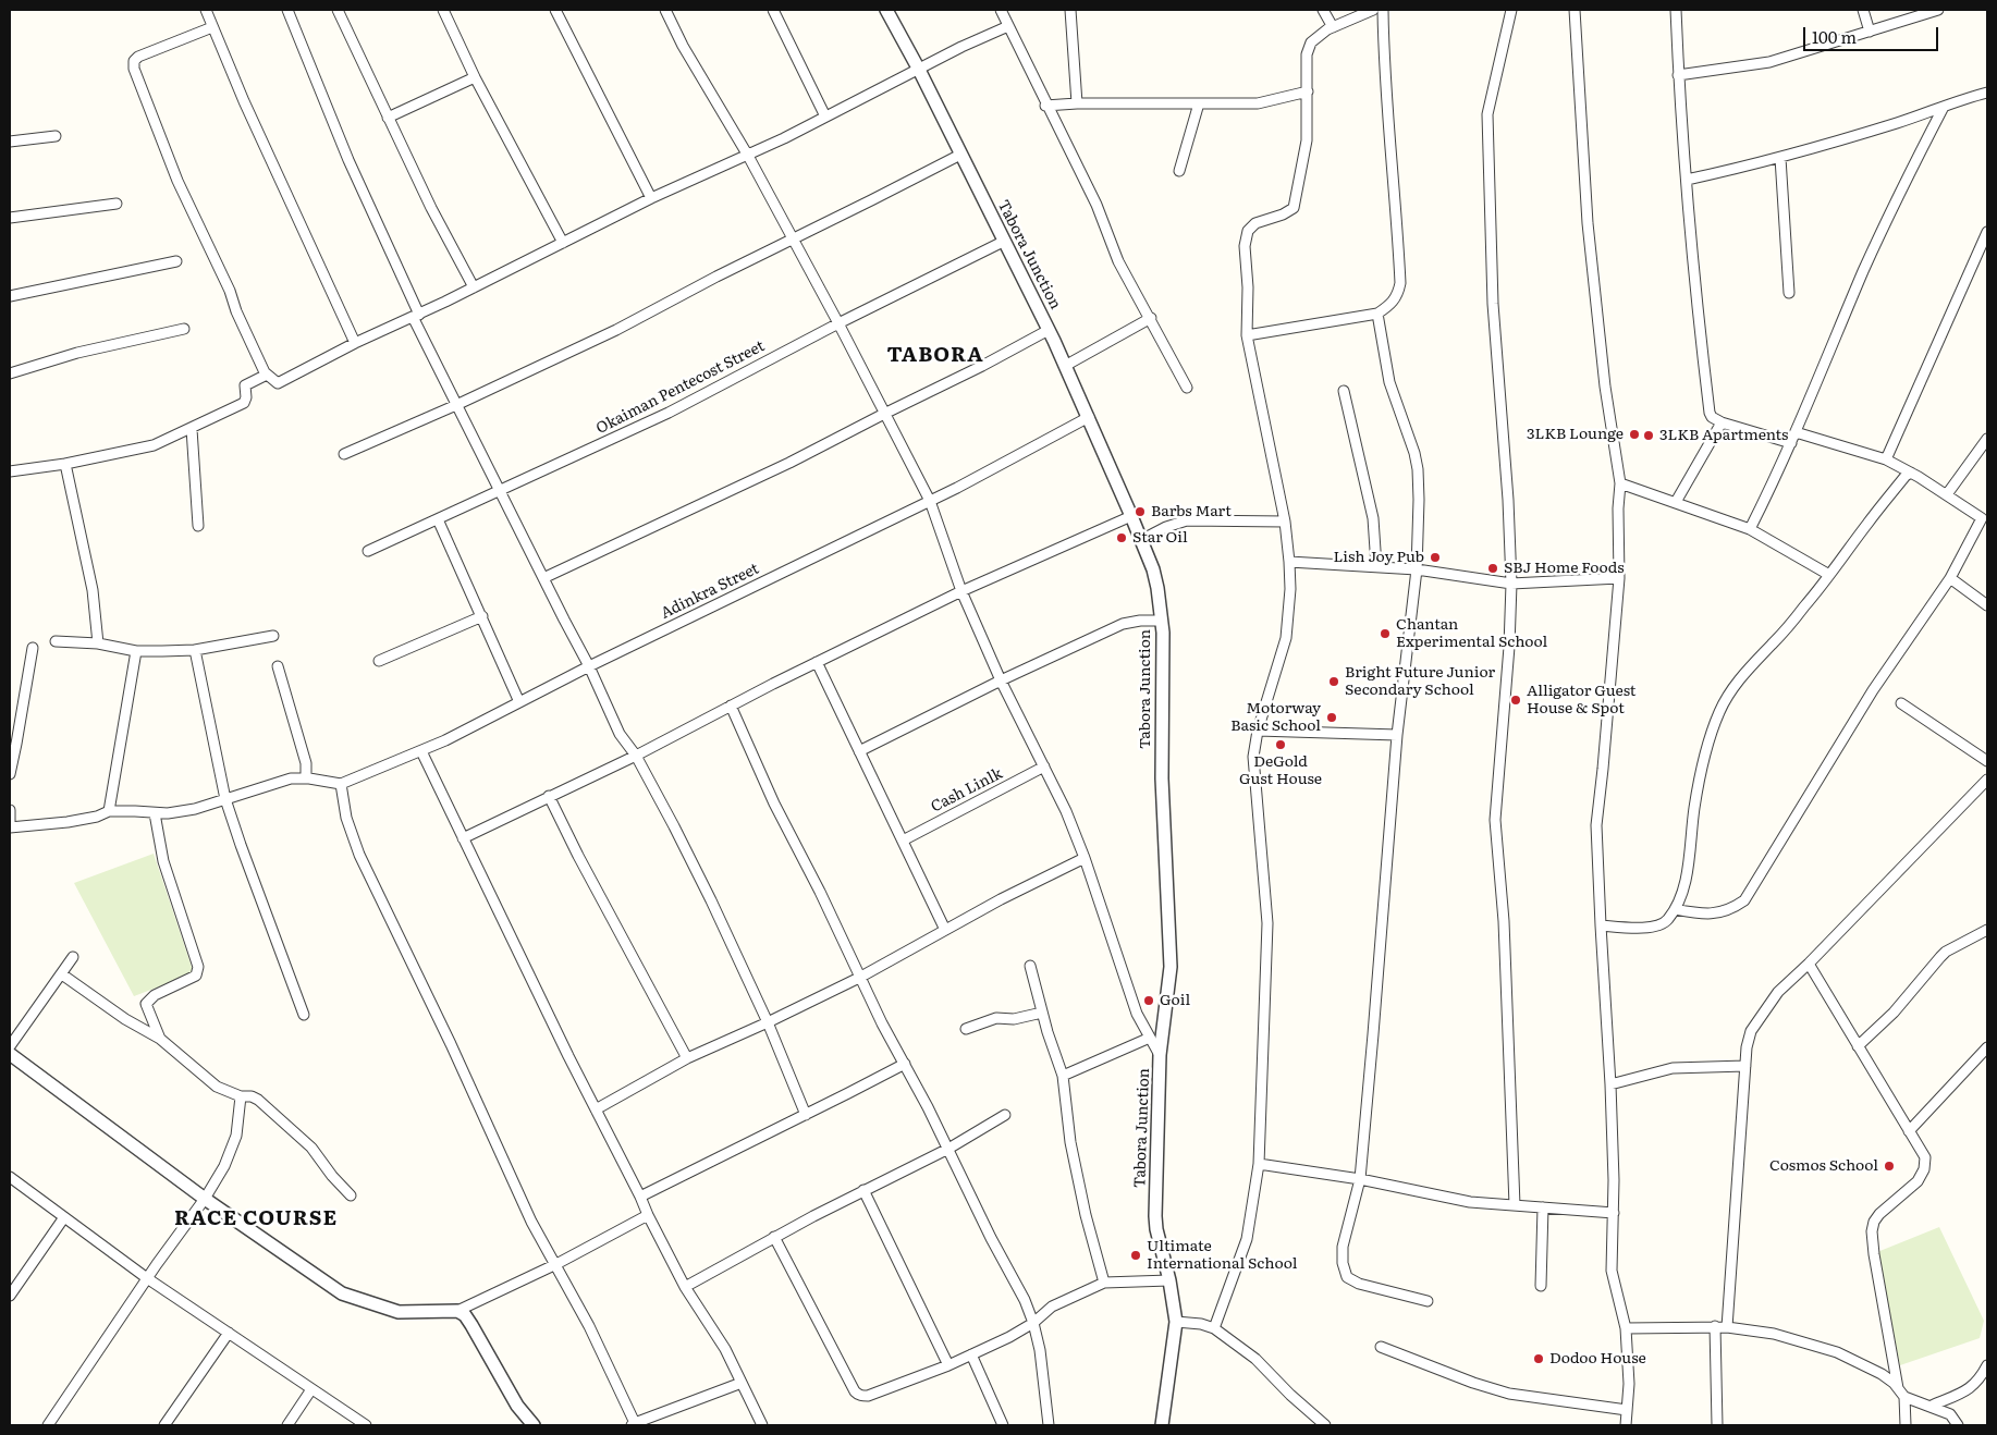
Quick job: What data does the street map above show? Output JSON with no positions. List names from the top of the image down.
{
  "streets": {
    "street": [
      "Tabora Junction",
      "Okaiman Pentecost Street",
      "Adinkra Street",
      "Cash Linlk"
    ]
  },
  "crossings": [
    ["Tabora Junction", "Okaiman Pentecost Street"],
    ["Tabora Junction", "Adinkra Street"]
  ],
  "districts": ["TABORA", "RACE COURSE"],
  "places": [
    "3LKB Lounge",
    "3LKB Apartments",
    "Barbs Mart",
    "Star Oil",
    "Lish Joy Pub",
    "SBJ Home Foods",
    "Chantan Experimental School",
    "Bright Future Junior Secondary School",
    "Alligator Guest House & Spot",
    "Motorway Basic School",
    "DeGold Gust House",
    "Goil",
    "Cosmos School",
    "Ultimate International School",
    "Dodoo House"
  ],
  "scale_bar": "100 m"
}
